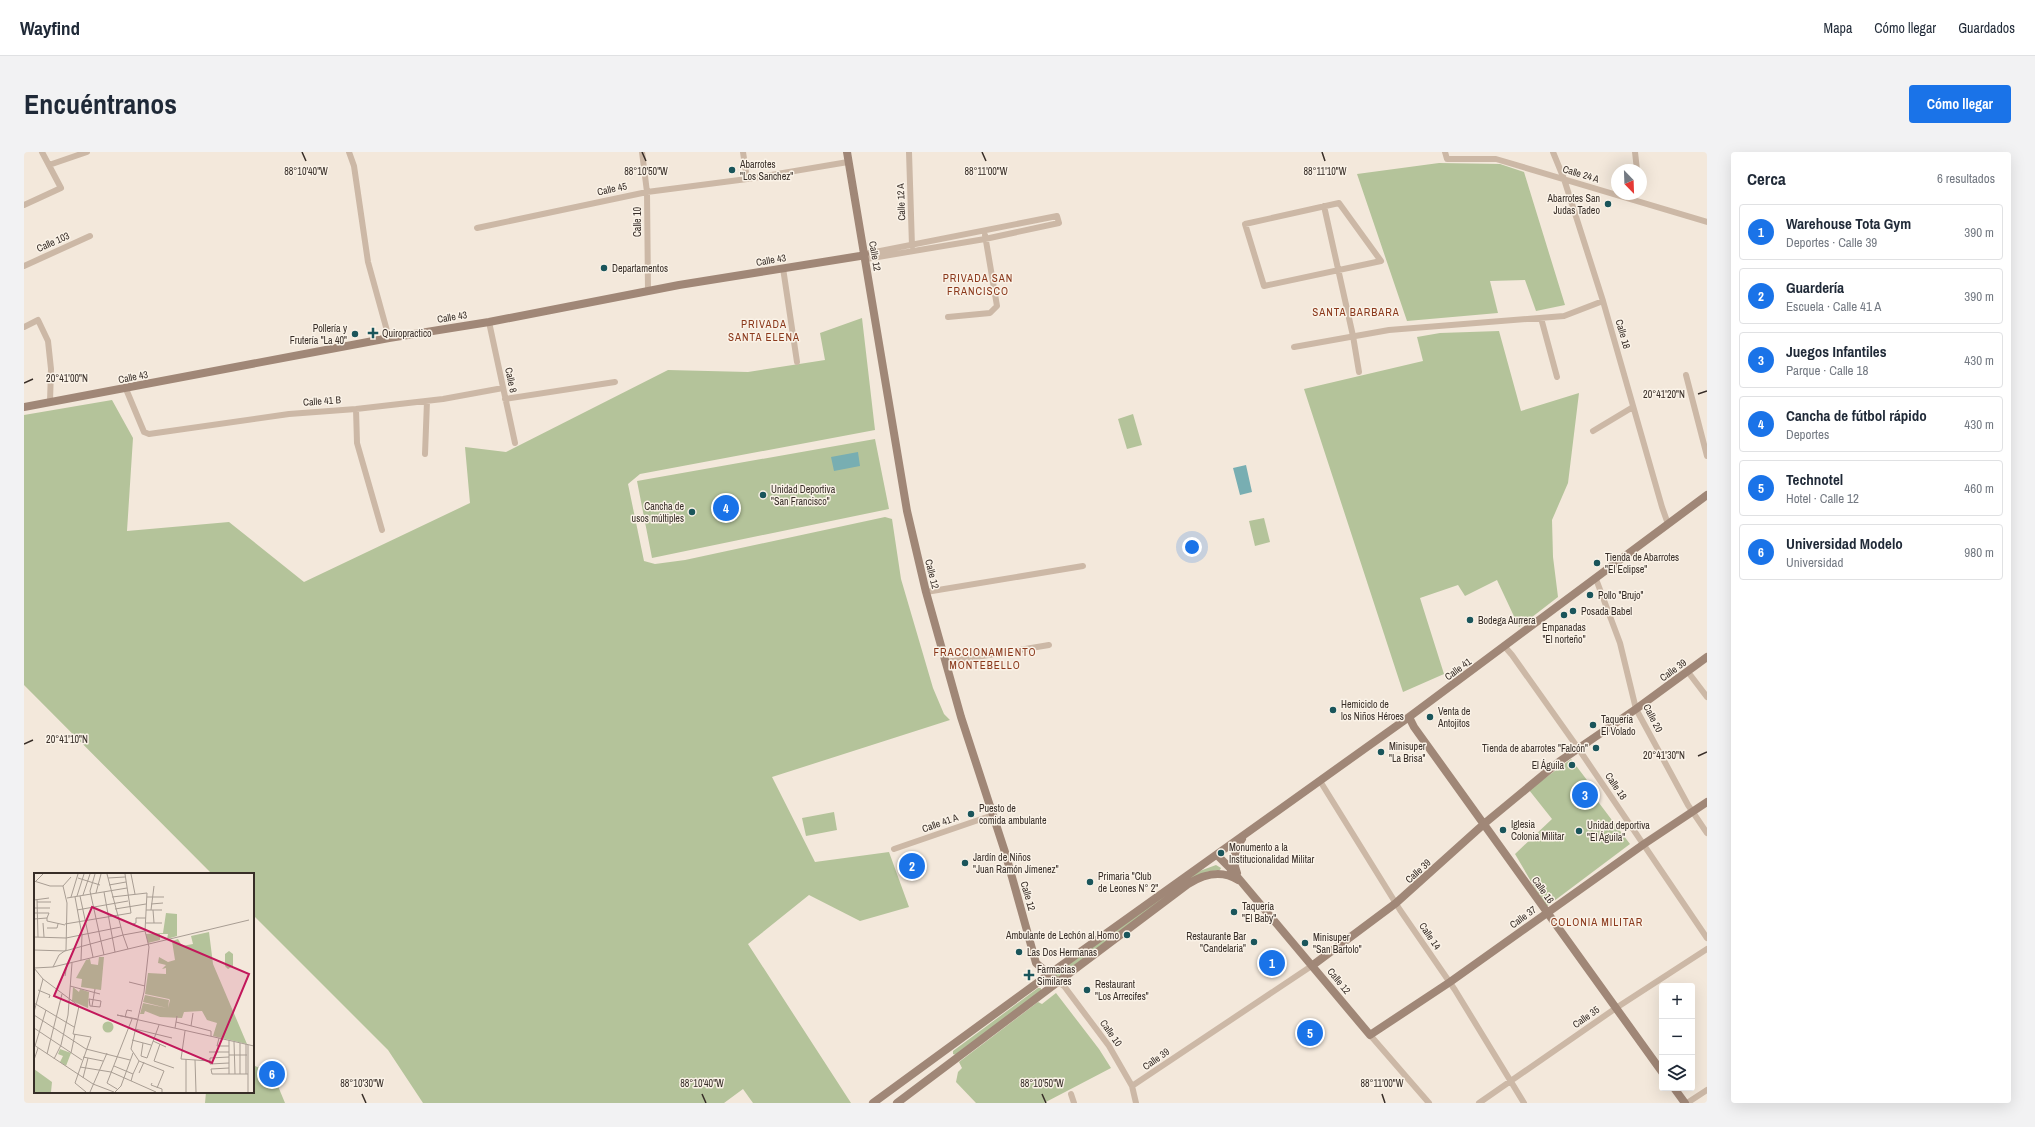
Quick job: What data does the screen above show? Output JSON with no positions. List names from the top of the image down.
{
  "streets": {
    "main road": [
      "Calle 12",
      "Calle 43",
      "Calle 41",
      "Calle 39",
      "Calle 16",
      "Calle 37"
    ],
    "street": [
      "Calle 24 A",
      "Calle 45",
      "Calle 12 A",
      "Calle 10",
      "Calle 103",
      "Calle 18",
      "Calle 8",
      "Calle 41 B",
      "Calle 20",
      "Calle 41 A",
      "Calle 14",
      "Calle 35"
    ]
  },
  "crossings": [
    ["Calle 24 A", "Calle 18"],
    ["Calle 45", "Calle 10"],
    ["Calle 45", "Calle 12"],
    ["Calle 10", "Calle 12"],
    ["Calle 10", "Calle 43"],
    ["Calle 10", "Calle 39"],
    ["Calle 12", "Calle 43"],
    ["Calle 12", "Calle 41"],
    ["Calle 12", "Calle 39"],
    ["Calle 12", "Calle 41 A"],
    ["Calle 12", "Calle 37"],
    ["Calle 43", "Calle 8"],
    ["Calle 43", "Calle 41 B"],
    ["Calle 18", "Calle 41"],
    ["Calle 18", "Calle 39"],
    ["Calle 18", "Calle 37"],
    ["Calle 8", "Calle 41 B"],
    ["Calle 41", "Calle 20"],
    ["Calle 41", "Calle 16"],
    ["Calle 41", "Calle 14"],
    ["Calle 39", "Calle 20"],
    ["Calle 39", "Calle 16"],
    ["Calle 39", "Calle 14"],
    ["Calle 20", "Calle 37"],
    ["Calle 16", "Calle 37"],
    ["Calle 16", "Calle 35"],
    ["Calle 37", "Calle 14"],
    ["Calle 14", "Calle 35"]
  ],
  "districts": [
    "PRIVADA SAN FRANCISCO",
    "SANTA BARBARA",
    "PRIVADA SANTA ELENA",
    "FRACCIONAMIENTO MONTEBELLO",
    "COLONIA MILITAR"
  ],
  "places": {
    "other": [
      "Abarrotes \"Los Sanchez\"",
      "Abarrotes San Judas Tadeo",
      "Departamentos",
      "Pollería y Frutería \"La 40\"",
      "Unidad Deportiva \"San Francisco\"",
      "Cancha de usos múltiples",
      "Tienda de Abarrotes \"El Eclipse\"",
      "Pollo \"Brujo\"",
      "Posada Babel",
      "Empanadas \"El norteño\"",
      "Bodega Aurrera",
      "Hemiciclo de los Niños Héroes",
      "Venta de Antojitos",
      "Taquería El Volado",
      "Tienda de abarrotes \"Falcón\"",
      "Minisuper \"La Brisa\"",
      "El Águila",
      "Puesto de comida ambulante",
      "Iglesia Colonia Militar",
      "Unidad deportiva \"El Águila\"",
      "Monumento a la Institucionalidad Militar",
      "Jardín de Niños \"Juan Ramón Jímenez\"",
      "Primaria \"Club de Leones N° 2\"",
      "Taquería \"El Baby\"",
      "Ambulante de Lechón al Horno",
      "Restaurante Bar \"Candelaria\"",
      "Minisuper \"San Bartolo\"",
      "Las Dos Hermanas",
      "Restaurant \"Los Arrecifes\""
    ],
    "health": ["Quiropractico", "Farmacias Similares"]
  },
  "north": "bottom right",
  "page": {
    "header": "Wayfind",
    "nav": ["Mapa", "Cómo llegar", "Guardados"],
    "title": "Encuéntranos",
    "buttons": "Cómo llegar",
    "heading": ["Cerca", "6 resultados"],
    "list": [
      {
        "mark": "1",
        "name": "Warehouse Tota Gym",
        "note": "Deportes · Calle 39",
        "value": "390 m"
      },
      {
        "mark": "2",
        "name": "Guardería",
        "note": "Escuela · Calle 41 A",
        "value": "390 m"
      },
      {
        "mark": "3",
        "name": "Juegos Infantiles",
        "note": "Parque · Calle 18",
        "value": "430 m"
      },
      {
        "mark": "4",
        "name": "Cancha de fútbol rápido",
        "note": "Deportes",
        "value": "430 m"
      },
      {
        "mark": "5",
        "name": "Technotel",
        "note": "Hotel · Calle 12",
        "value": "460 m"
      },
      {
        "mark": "6",
        "name": "Universidad Modelo",
        "note": "Universidad",
        "value": "980 m"
      }
    ],
    "pins": [
      "4",
      "3",
      "2",
      "1",
      "5",
      "6"
    ],
    "map_buttons": ["+", "−"]
  },
  "coordinates": [
    "88°10'40\"W",
    "88°10'50\"W",
    "88°11'00\"W",
    "88°11'10\"W",
    "20°41'00\"N",
    "20°41'20\"N",
    "20°41'10\"N",
    "20°41'30\"N",
    "88°10'30\"W"
  ]
}
